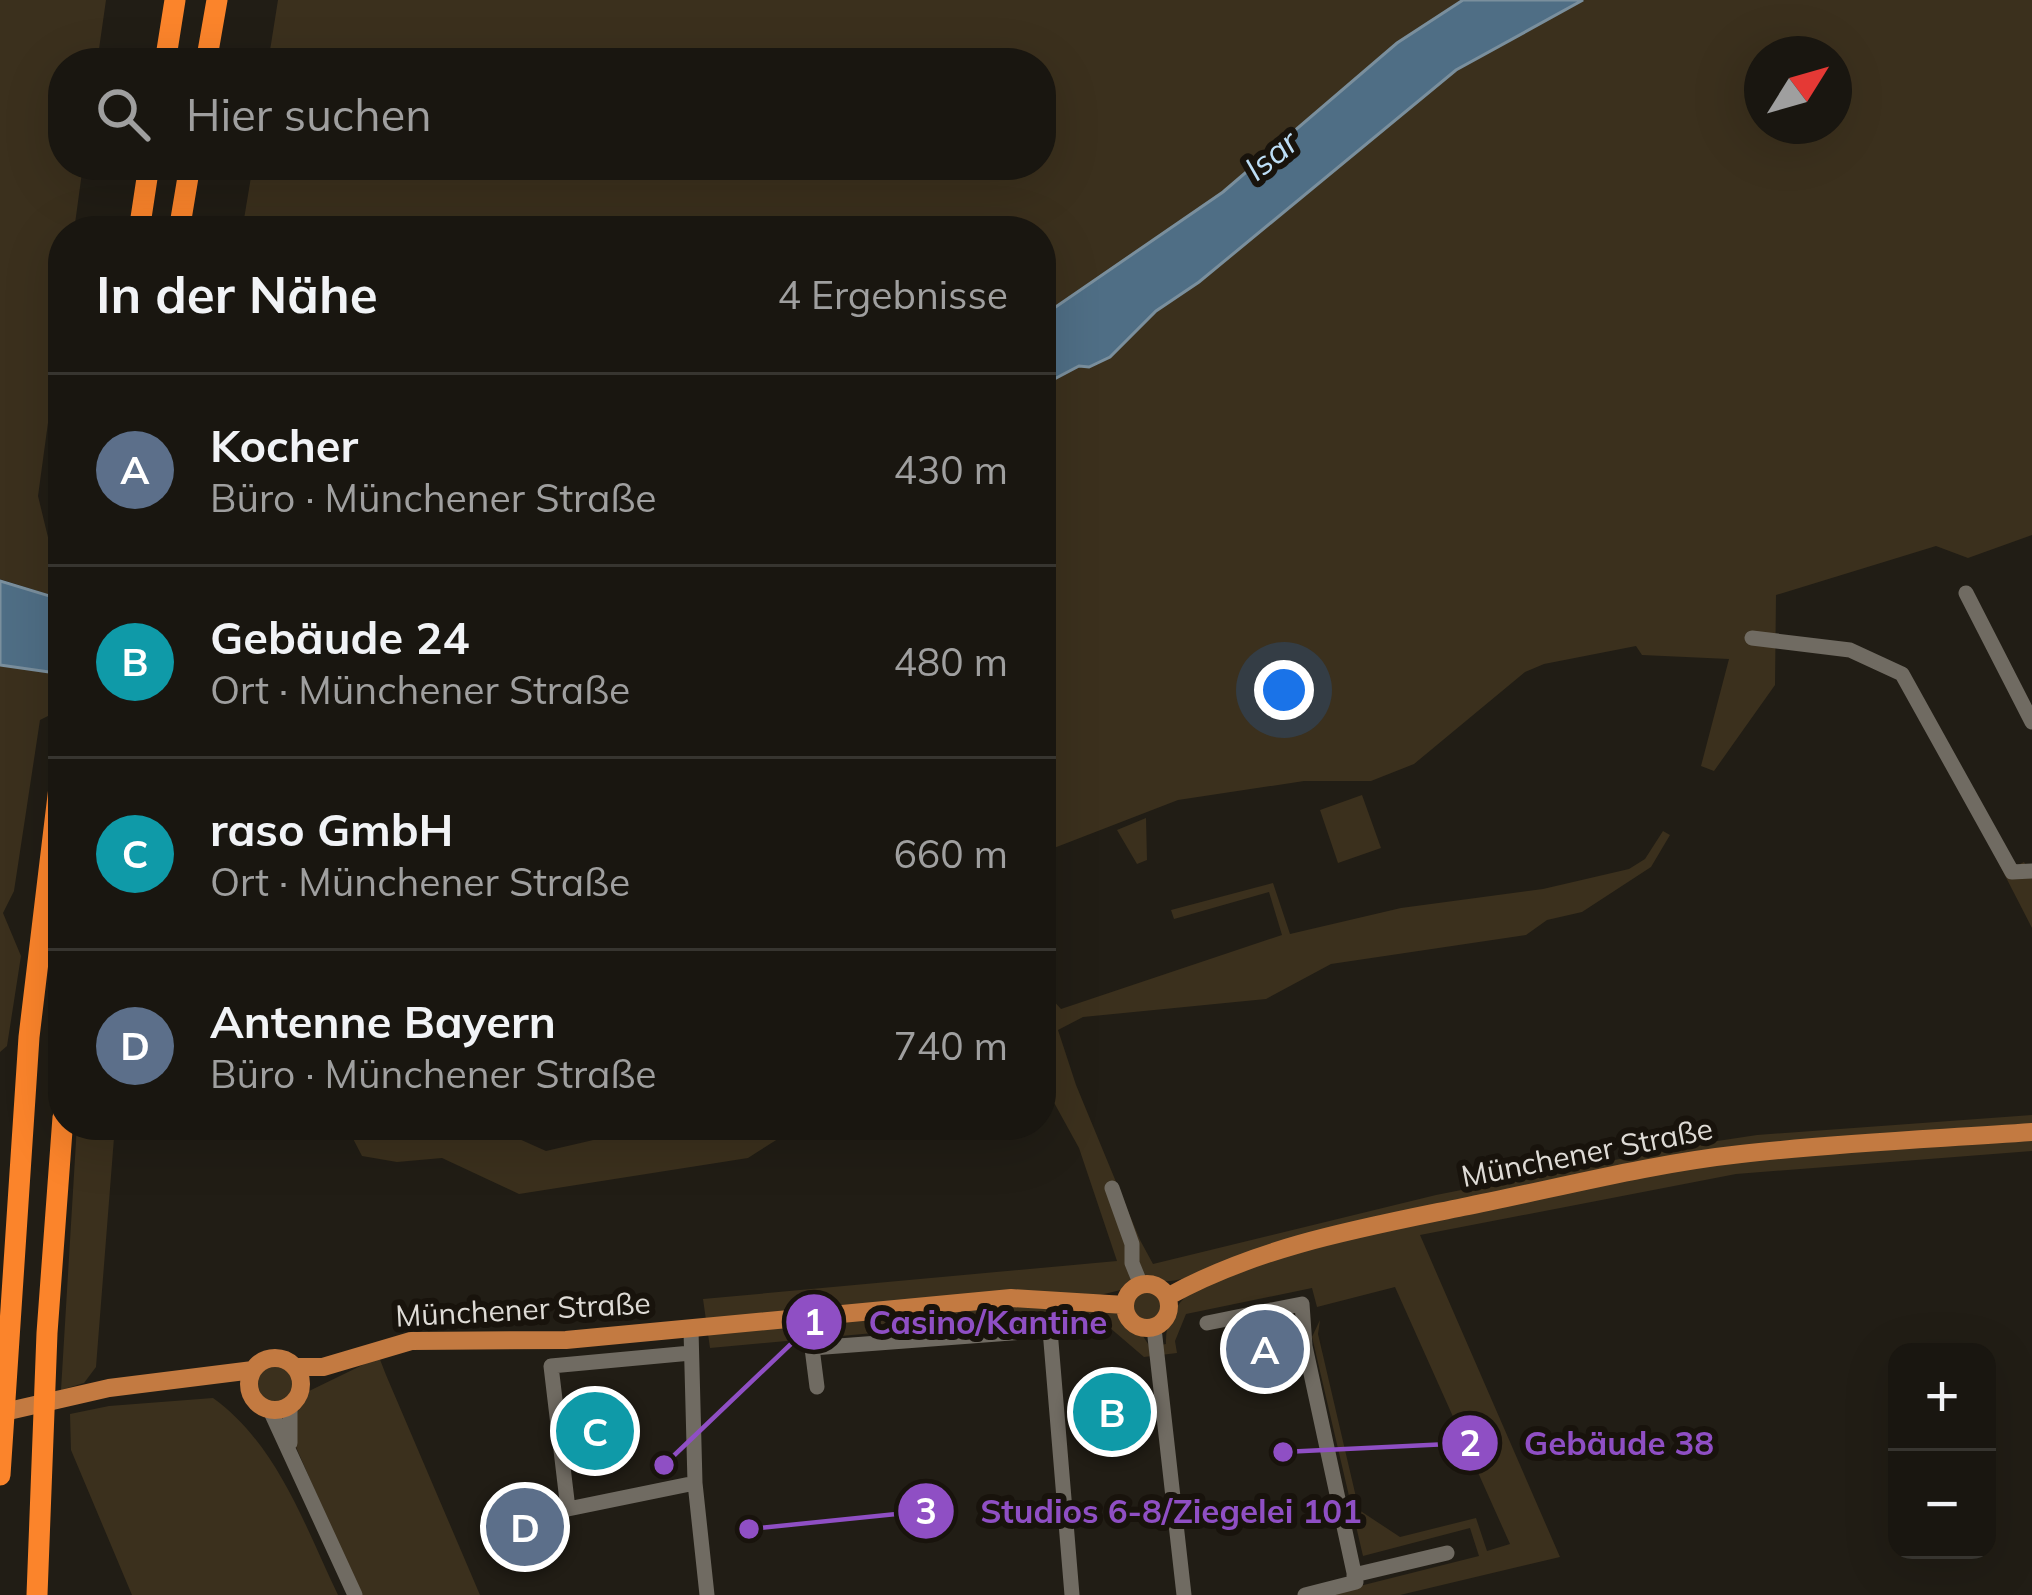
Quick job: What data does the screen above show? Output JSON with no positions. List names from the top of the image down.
{
  "streets": {
    "main road": ["Münchener Straße"]
  },
  "water": ["Isar"],
  "places": ["Gebäude 38", "Casino/Kantine", "Studios 6-8/Ziegelei 101"],
  "north": "top right",
  "page": {
    "search": "Hier suchen",
    "heading": ["In der Nähe", "4 Ergebnisse"],
    "list": [
      {
        "mark": "A",
        "name": "Kocher",
        "note": "Büro · Münchener Straße",
        "value": "430 m"
      },
      {
        "mark": "B",
        "name": "Gebäude 24",
        "note": "Ort · Münchener Straße",
        "value": "480 m"
      },
      {
        "mark": "C",
        "name": "raso GmbH",
        "note": "Ort · Münchener Straße",
        "value": "660 m"
      },
      {
        "mark": "D",
        "name": "Antenne Bayern",
        "note": "Büro · Münchener Straße",
        "value": "740 m"
      }
    ],
    "pins": [
      "A",
      "B",
      "C",
      "D"
    ],
    "map_buttons": ["+", "−"]
  }
}
